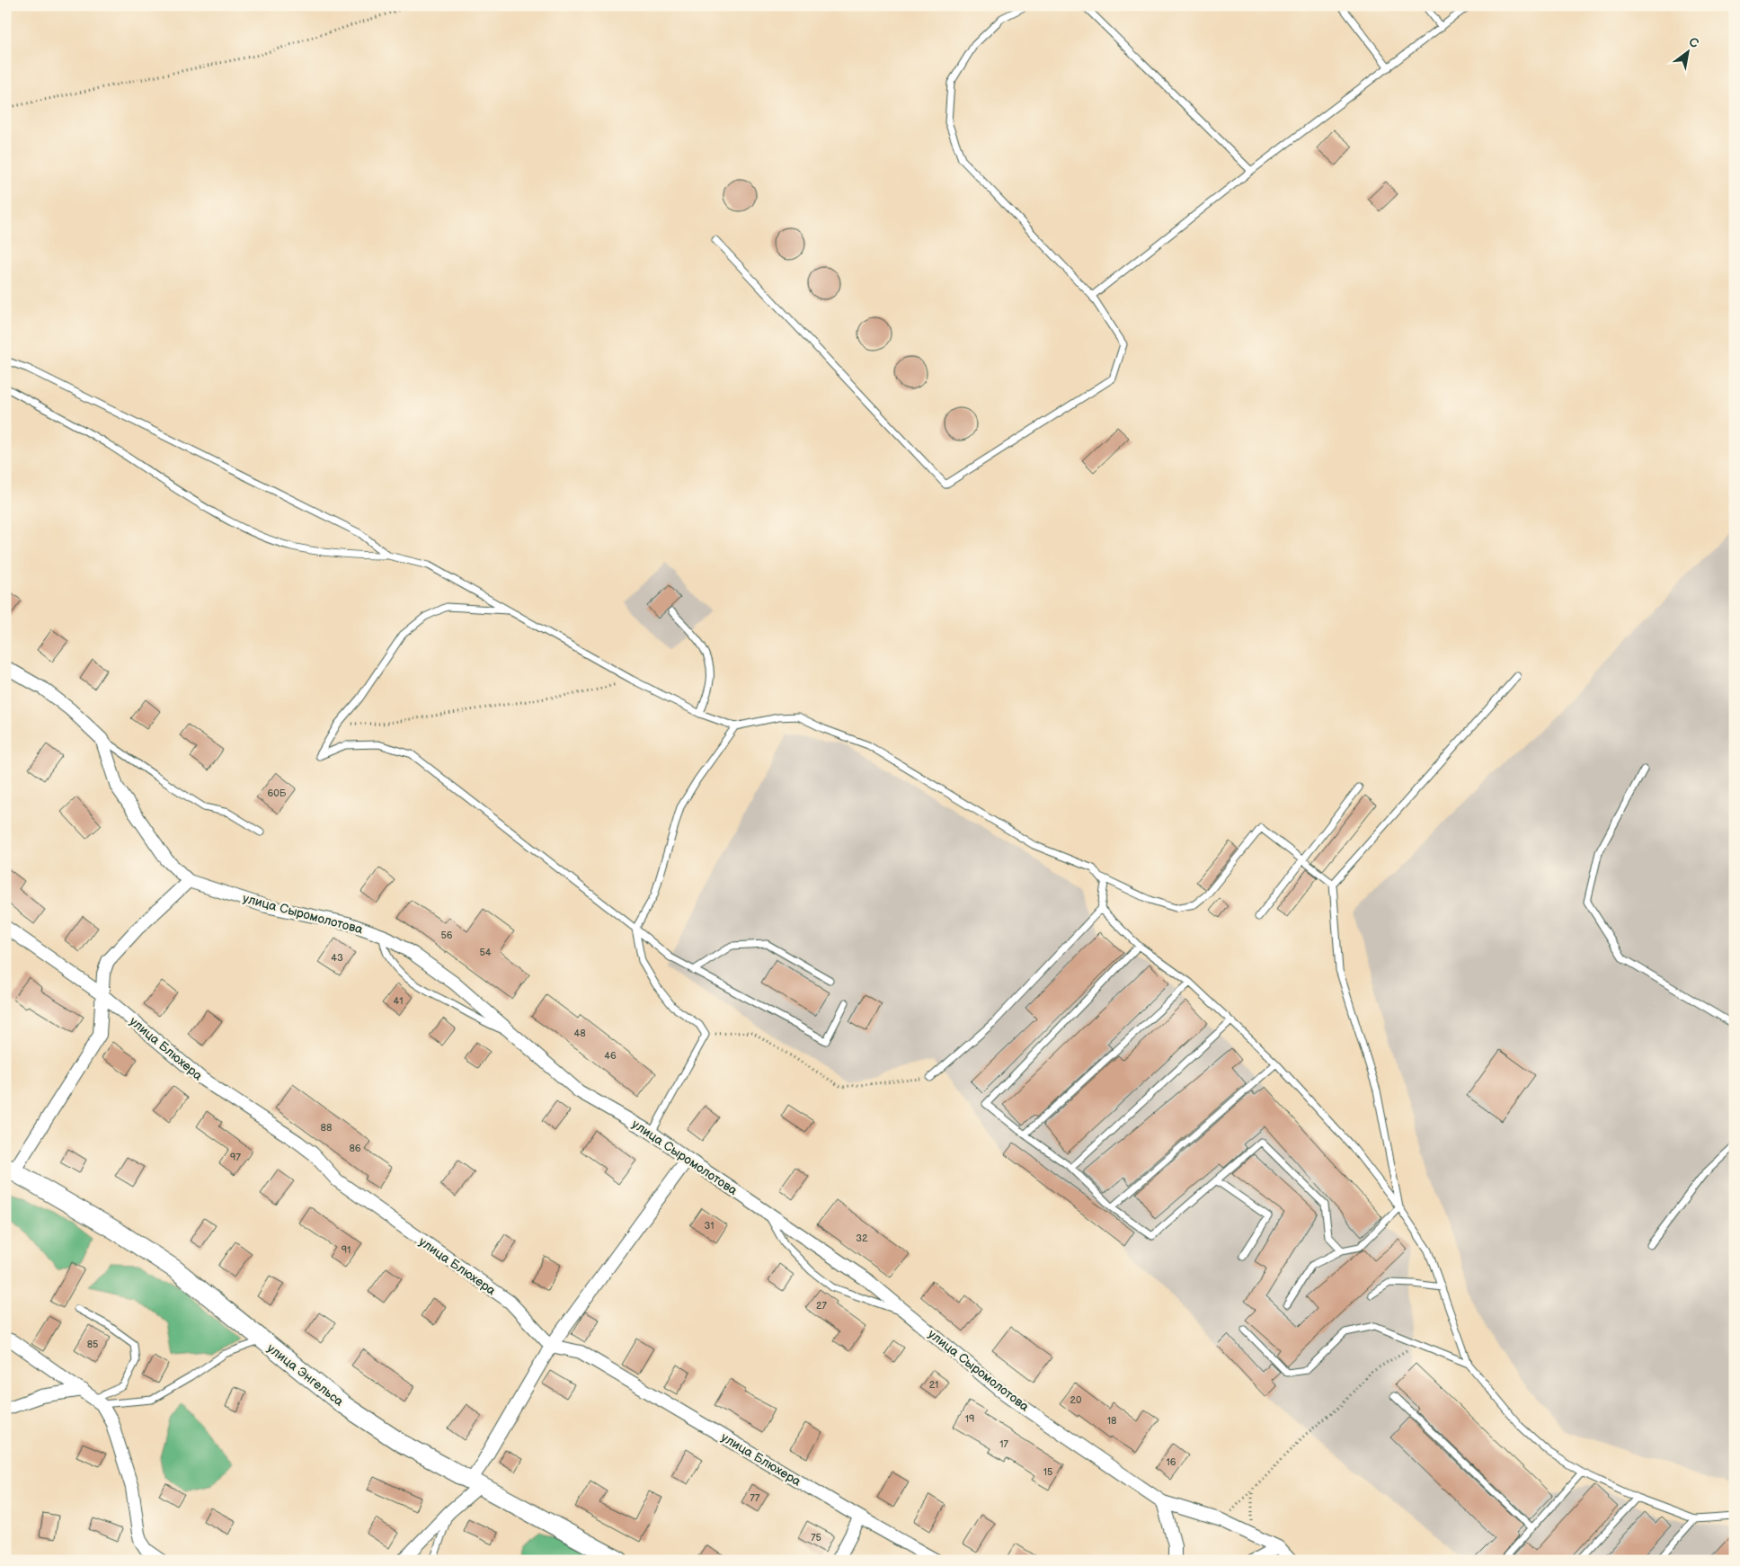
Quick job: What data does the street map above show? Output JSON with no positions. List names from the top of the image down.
{
  "streets": {
    "main road": ["улица Энгельса"],
    "street": ["улица Сыромолотова", "улица Блюхера"]
  },
  "house_numbers": [
    "60Б",
    "56",
    "54",
    "43",
    "41",
    "48",
    "46",
    "88",
    "86",
    "97",
    "31",
    "32",
    "91",
    "27",
    "85",
    "21",
    "20",
    "19",
    "18",
    "17",
    "16",
    "15",
    "77",
    "75"
  ],
  "north": "top right"
}
